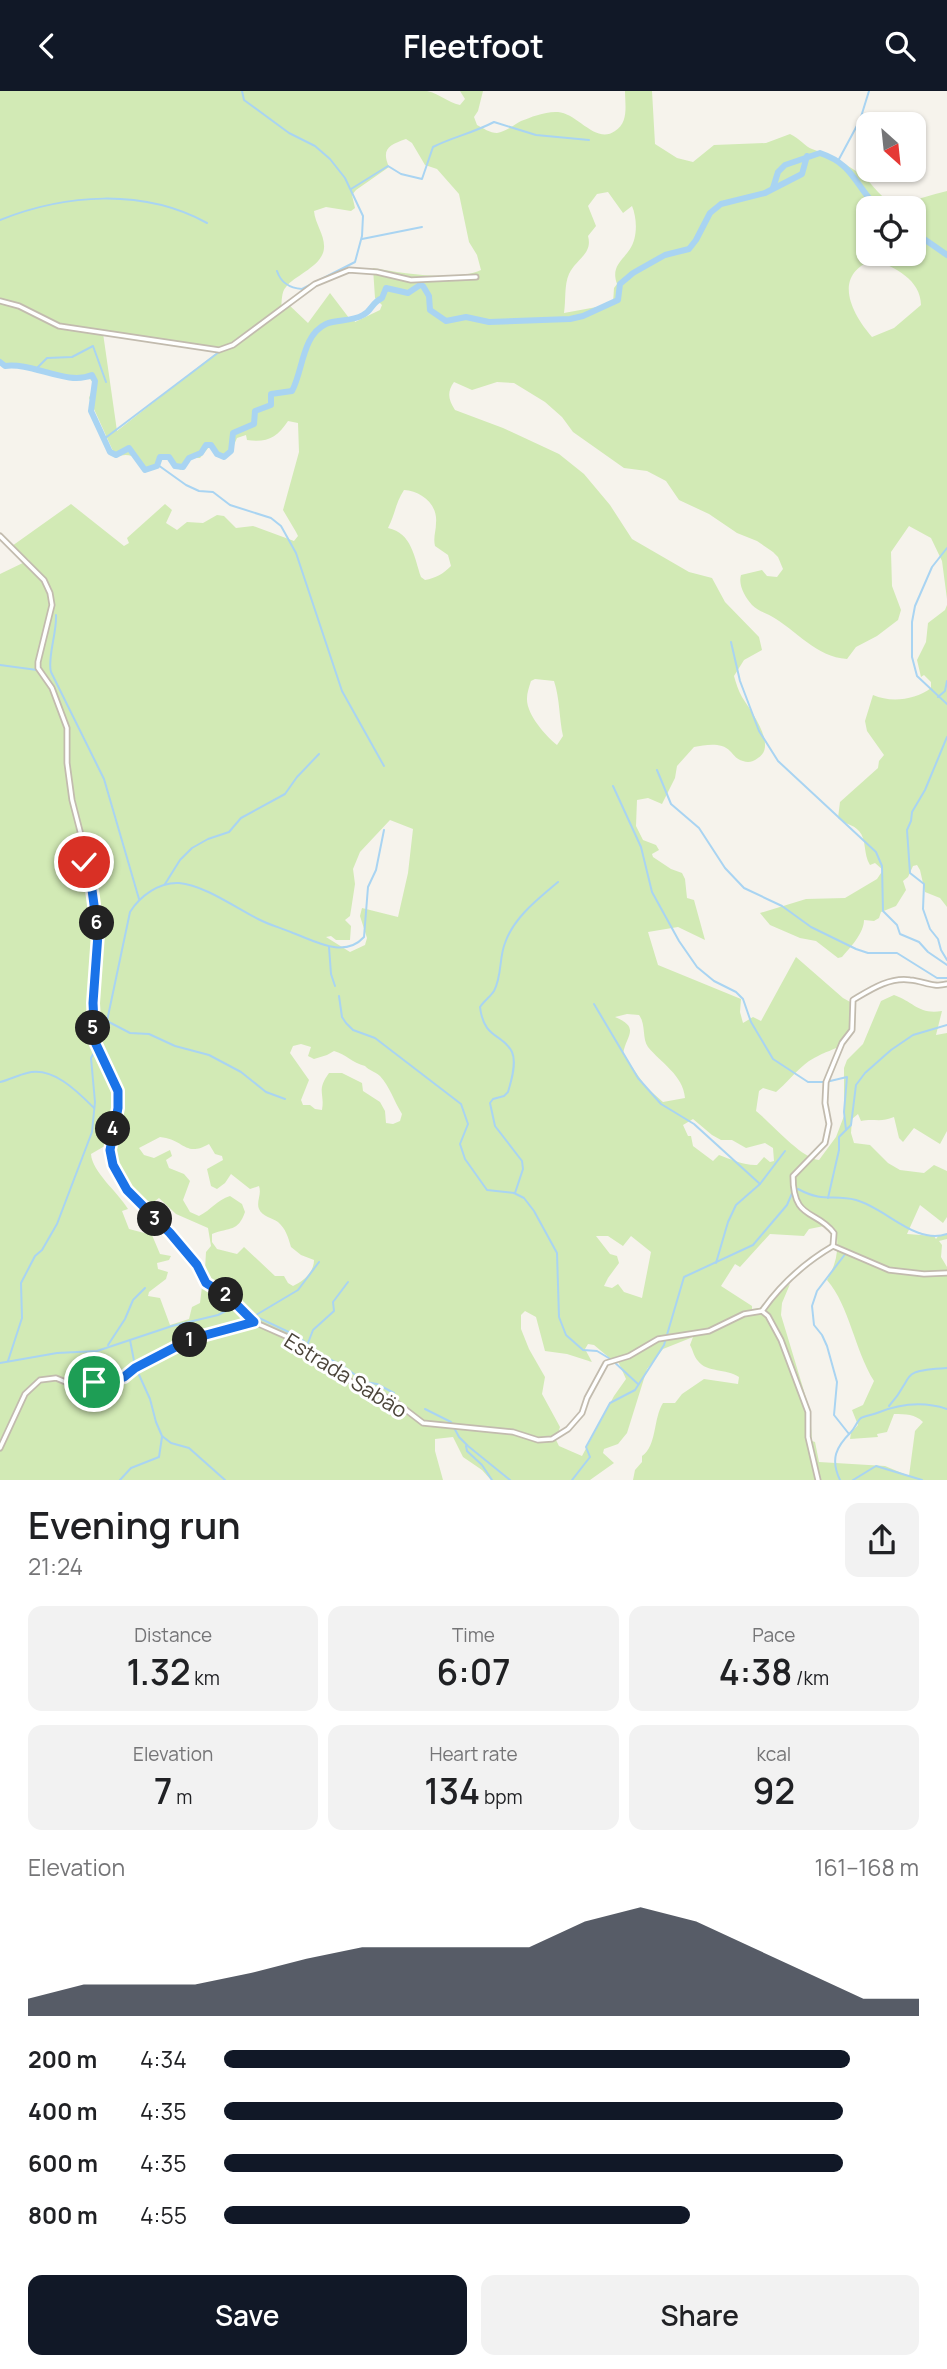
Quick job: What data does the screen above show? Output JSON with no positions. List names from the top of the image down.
{
  "streets": {
    "street": ["Estrada Sabäo"]
  },
  "north": "bottom right",
  "page": {
    "header": "Fleetfoot",
    "pins": [
      "6",
      "5",
      "4",
      "3",
      "2",
      "1"
    ],
    "heading": ["Evening run", "21:24"],
    "stats": [
      ["Distance", "1.32 km"],
      ["Time", "6:07"],
      ["Pace", "4:38 /km"],
      ["Elevation", "7 m"],
      ["Heart rate", "134 bpm"],
      ["kcal", "92"]
    ],
    "chart": ["Elevation", "161–168 m"],
    "list": [
      {
        "name": "200 m",
        "note": "4:34"
      },
      {
        "name": "400 m",
        "note": "4:35"
      },
      {
        "name": "600 m",
        "note": "4:35"
      },
      {
        "name": "800 m",
        "note": "4:55"
      }
    ],
    "buttons": ["Save", "Share"]
  }
}
